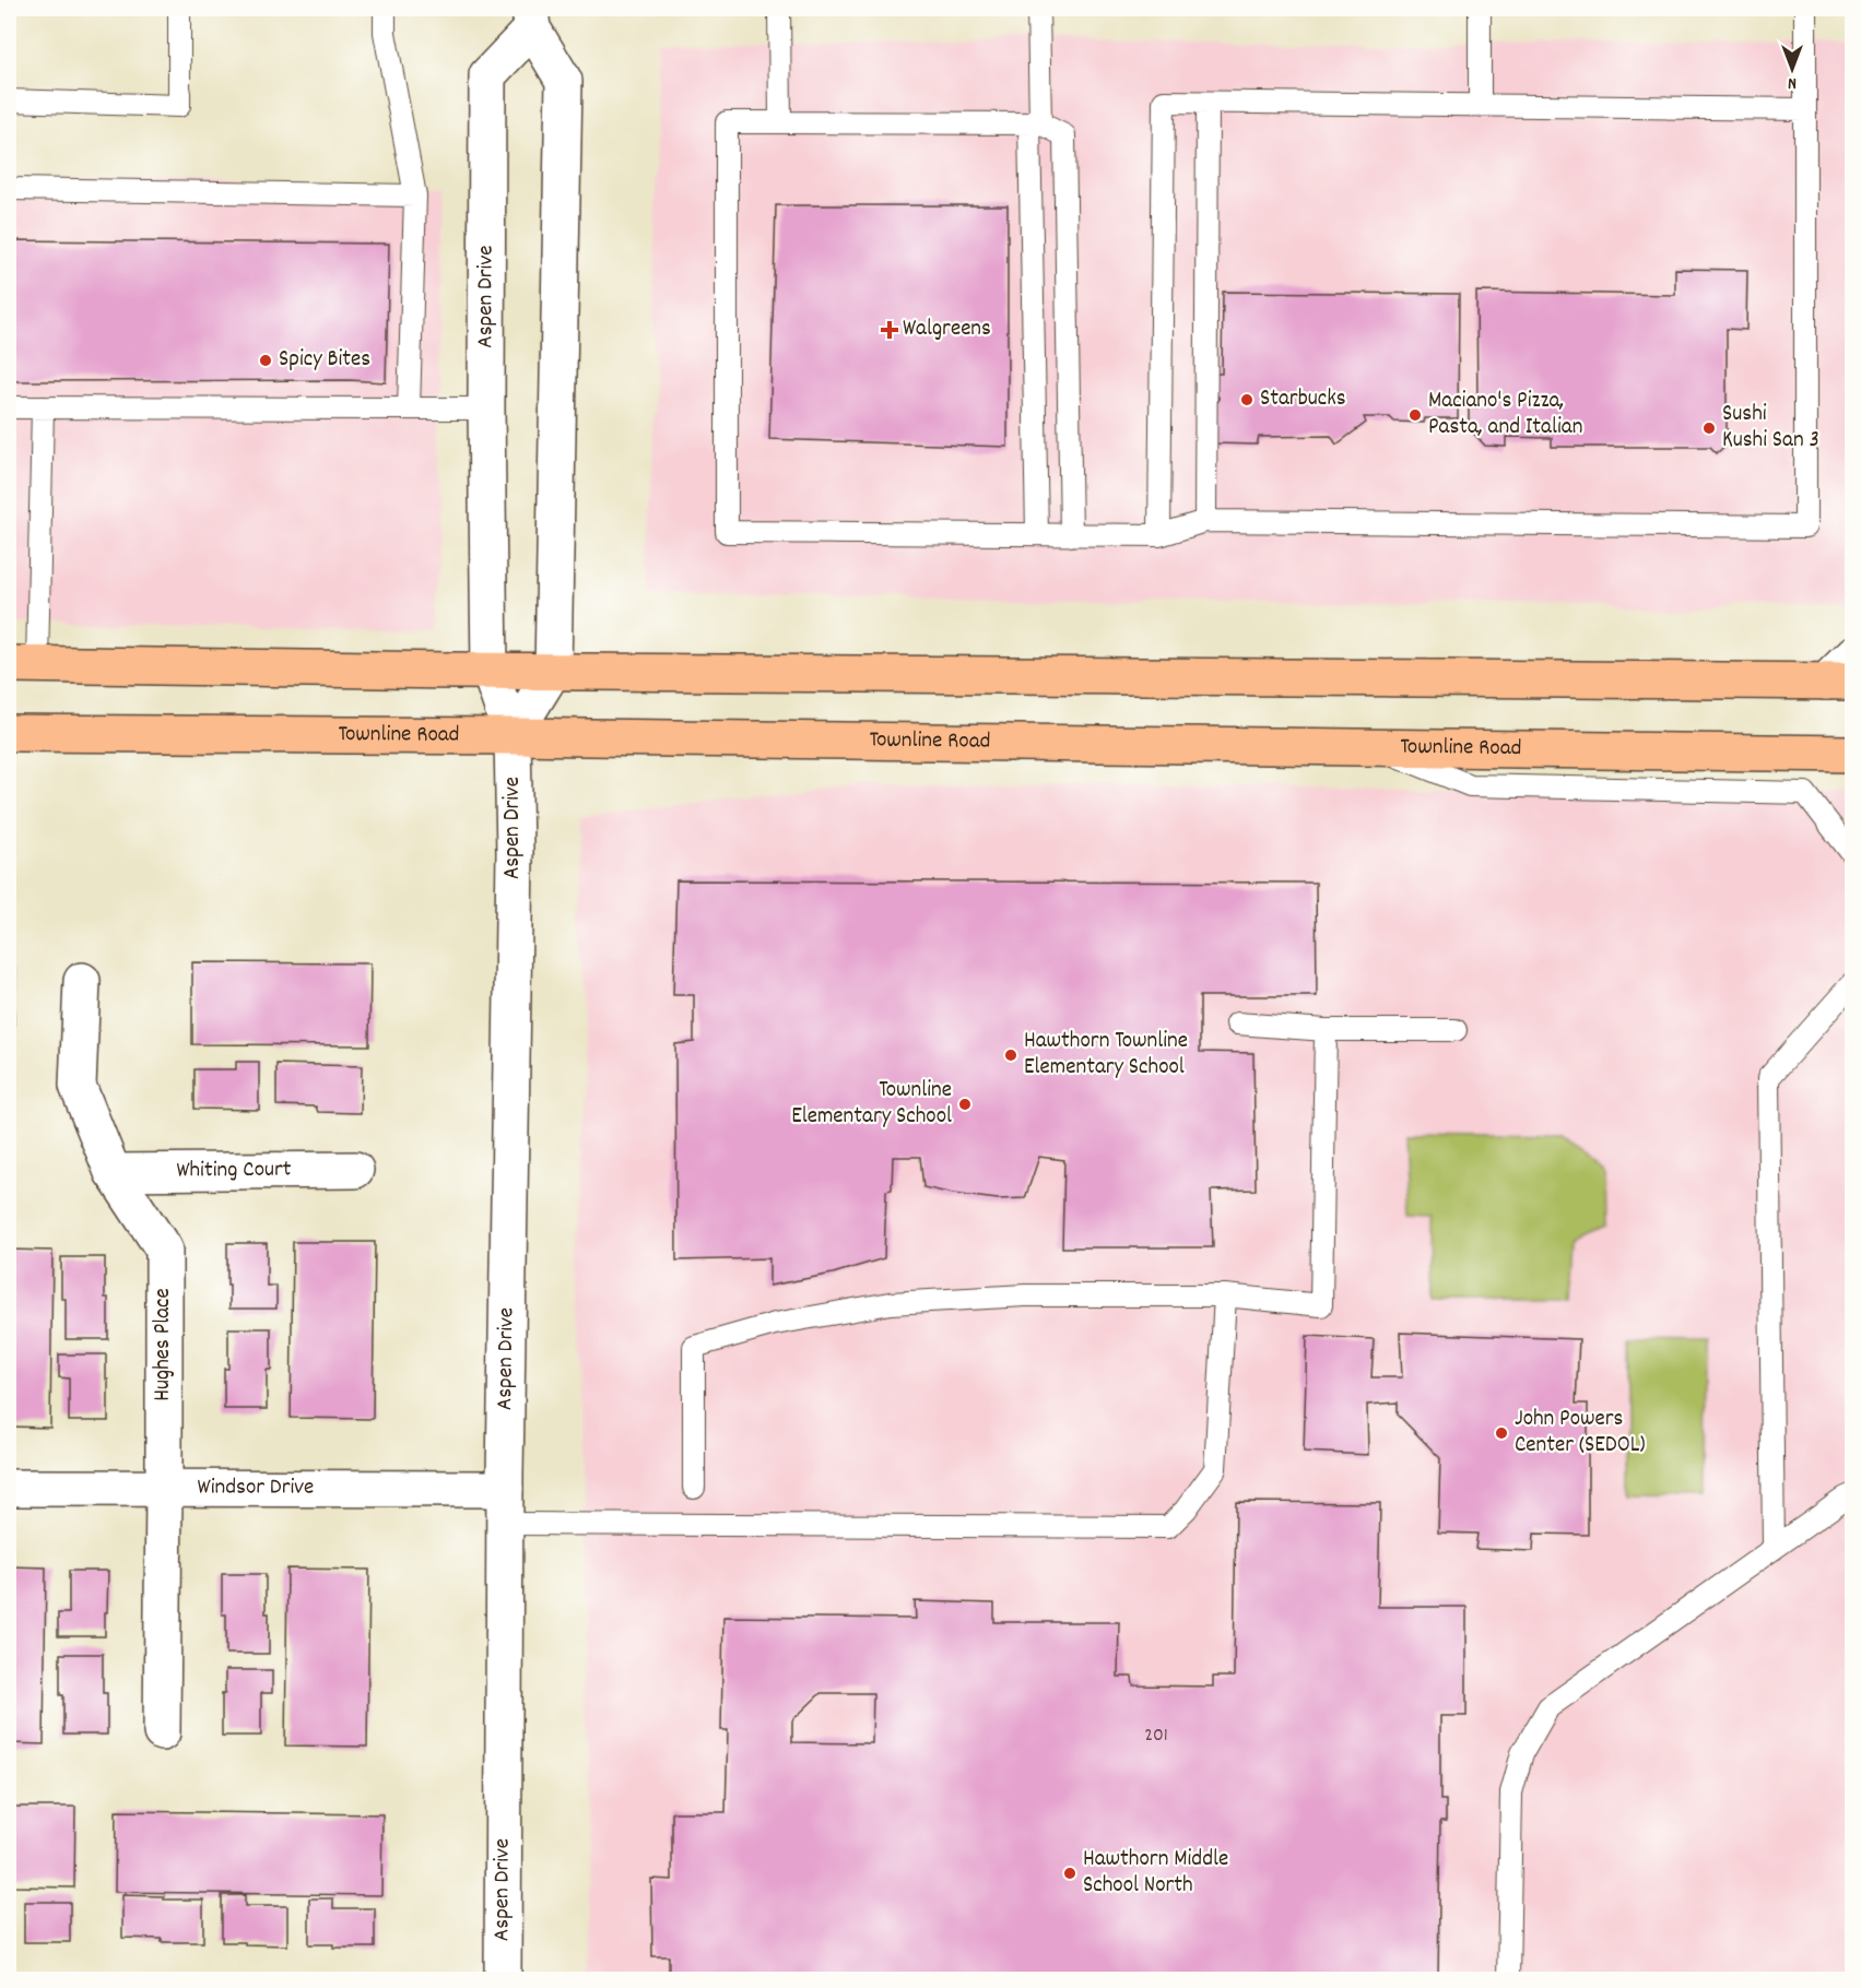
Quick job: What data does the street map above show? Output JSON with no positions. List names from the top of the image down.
{
  "streets": {
    "main road": ["Townline Road"],
    "street": [
      "Aspen Drive",
      "Whiting Court",
      "Hughes Place",
      "Windsor Drive"
    ]
  },
  "crossings": [
    ["Aspen Drive", "Townline Road"],
    ["Aspen Drive", "Windsor Drive"],
    ["Whiting Court", "Hughes Place"],
    ["Hughes Place", "Windsor Drive"]
  ],
  "places": {
    "health": ["Walgreens"],
    "other": [
      "Spicy Bites",
      "Starbucks",
      "Maciano's Pizza, Pasta, and Italian",
      "Sushi Kushi San 3",
      "Hawthorn Townline Elementary School",
      "Townline Elementary School",
      "John Powers Center (SEDOL)",
      "Hawthorn Middle School North"
    ]
  },
  "house_numbers": ["201"],
  "north": "bottom"
}
